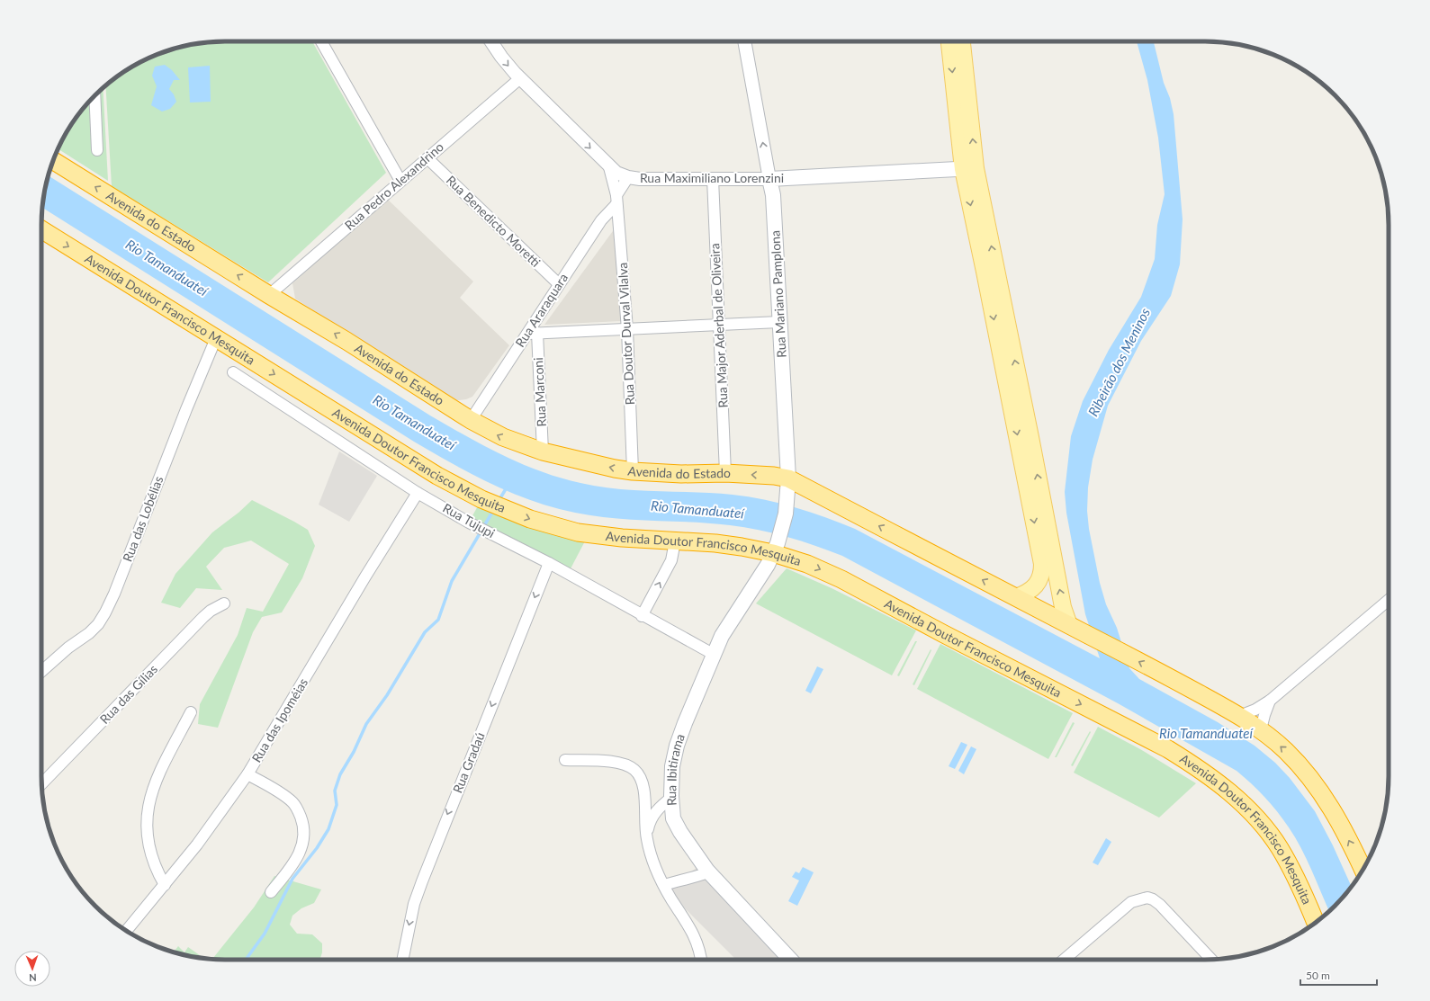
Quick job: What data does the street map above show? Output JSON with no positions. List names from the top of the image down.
{
  "streets": {
    "highway": ["Avenida do Estado", "Avenida Doutor Francisco Mesquita"],
    "main road": ["Rua Maximiliano Lorenzini", "Rua Mariano Pamplona", "Rua Ibitirama"],
    "street": [
      "Rua Pedro Alexandrino",
      "Rua Benedicto Moretti",
      "Rua Araraquara",
      "Rua Major Aderbal de Oliveira",
      "Rua Doutor Durval Vilalva",
      "Rua Marconi",
      "Rua das Lobélias",
      "Rua Tujupi",
      "Rua das Gílias",
      "Rua das Ipoméias",
      "Rua Gradaú"
    ]
  },
  "crossings": [
    ["Rua Maximiliano Lorenzini", "Rua Pedro Alexandrino"],
    ["Rua Maximiliano Lorenzini", "Rua Mariano Pamplona"],
    ["Rua Maximiliano Lorenzini", "Rua Major Aderbal de Oliveira"],
    ["Rua Maximiliano Lorenzini", "Rua Doutor Durval Vilalva"],
    ["Rua Pedro Alexandrino", "Rua Benedicto Moretti"],
    ["Rua Pedro Alexandrino", "Avenida do Estado"],
    ["Rua Benedicto Moretti", "Rua Araraquara"],
    ["Avenida do Estado", "Rua Mariano Pamplona"],
    ["Avenida do Estado", "Rua Araraquara"],
    ["Avenida do Estado", "Rua Major Aderbal de Oliveira"],
    ["Avenida do Estado", "Rua Doutor Durval Vilalva"],
    ["Avenida do Estado", "Rua Marconi"],
    ["Rua Mariano Pamplona", "Avenida Doutor Francisco Mesquita"],
    ["Rua Mariano Pamplona", "Rua Ibitirama"],
    ["Avenida Doutor Francisco Mesquita", "Rua das Lobélias"],
    ["Avenida Doutor Francisco Mesquita", "Rua Ibitirama"],
    ["Rua Araraquara", "Rua Doutor Durval Vilalva"],
    ["Rua Araraquara", "Rua Marconi"],
    ["Rua Tujupi", "Rua das Ipoméias"],
    ["Rua Tujupi", "Rua Gradaú"],
    ["Rua Tujupi", "Rua Ibitirama"]
  ],
  "one_way": ["Avenida do Estado", "Rua Gradaú"],
  "water": ["Rio Tamanduateí", "Ribeirão dos Meninos"],
  "scale_bar": "50 m",
  "north": "bottom"
}
